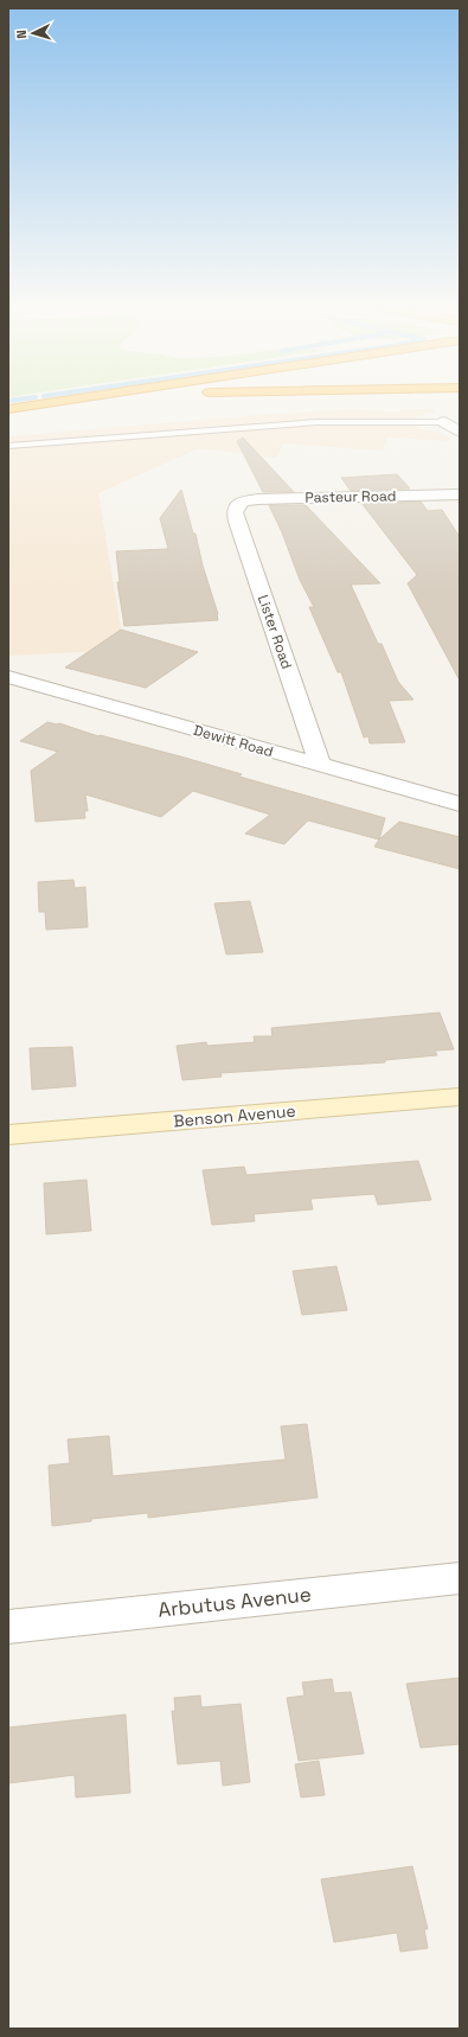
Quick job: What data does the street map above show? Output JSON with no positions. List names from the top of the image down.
{
  "streets": {
    "street": [
      "Pasteur Road",
      "Lister Road",
      "Dewitt Road",
      "Benson Avenue",
      "Arbutus Avenue"
    ]
  },
  "crossings": [
    ["Pasteur Road", "Lister Road"],
    ["Lister Road", "Dewitt Road"]
  ],
  "north": "left"
}
